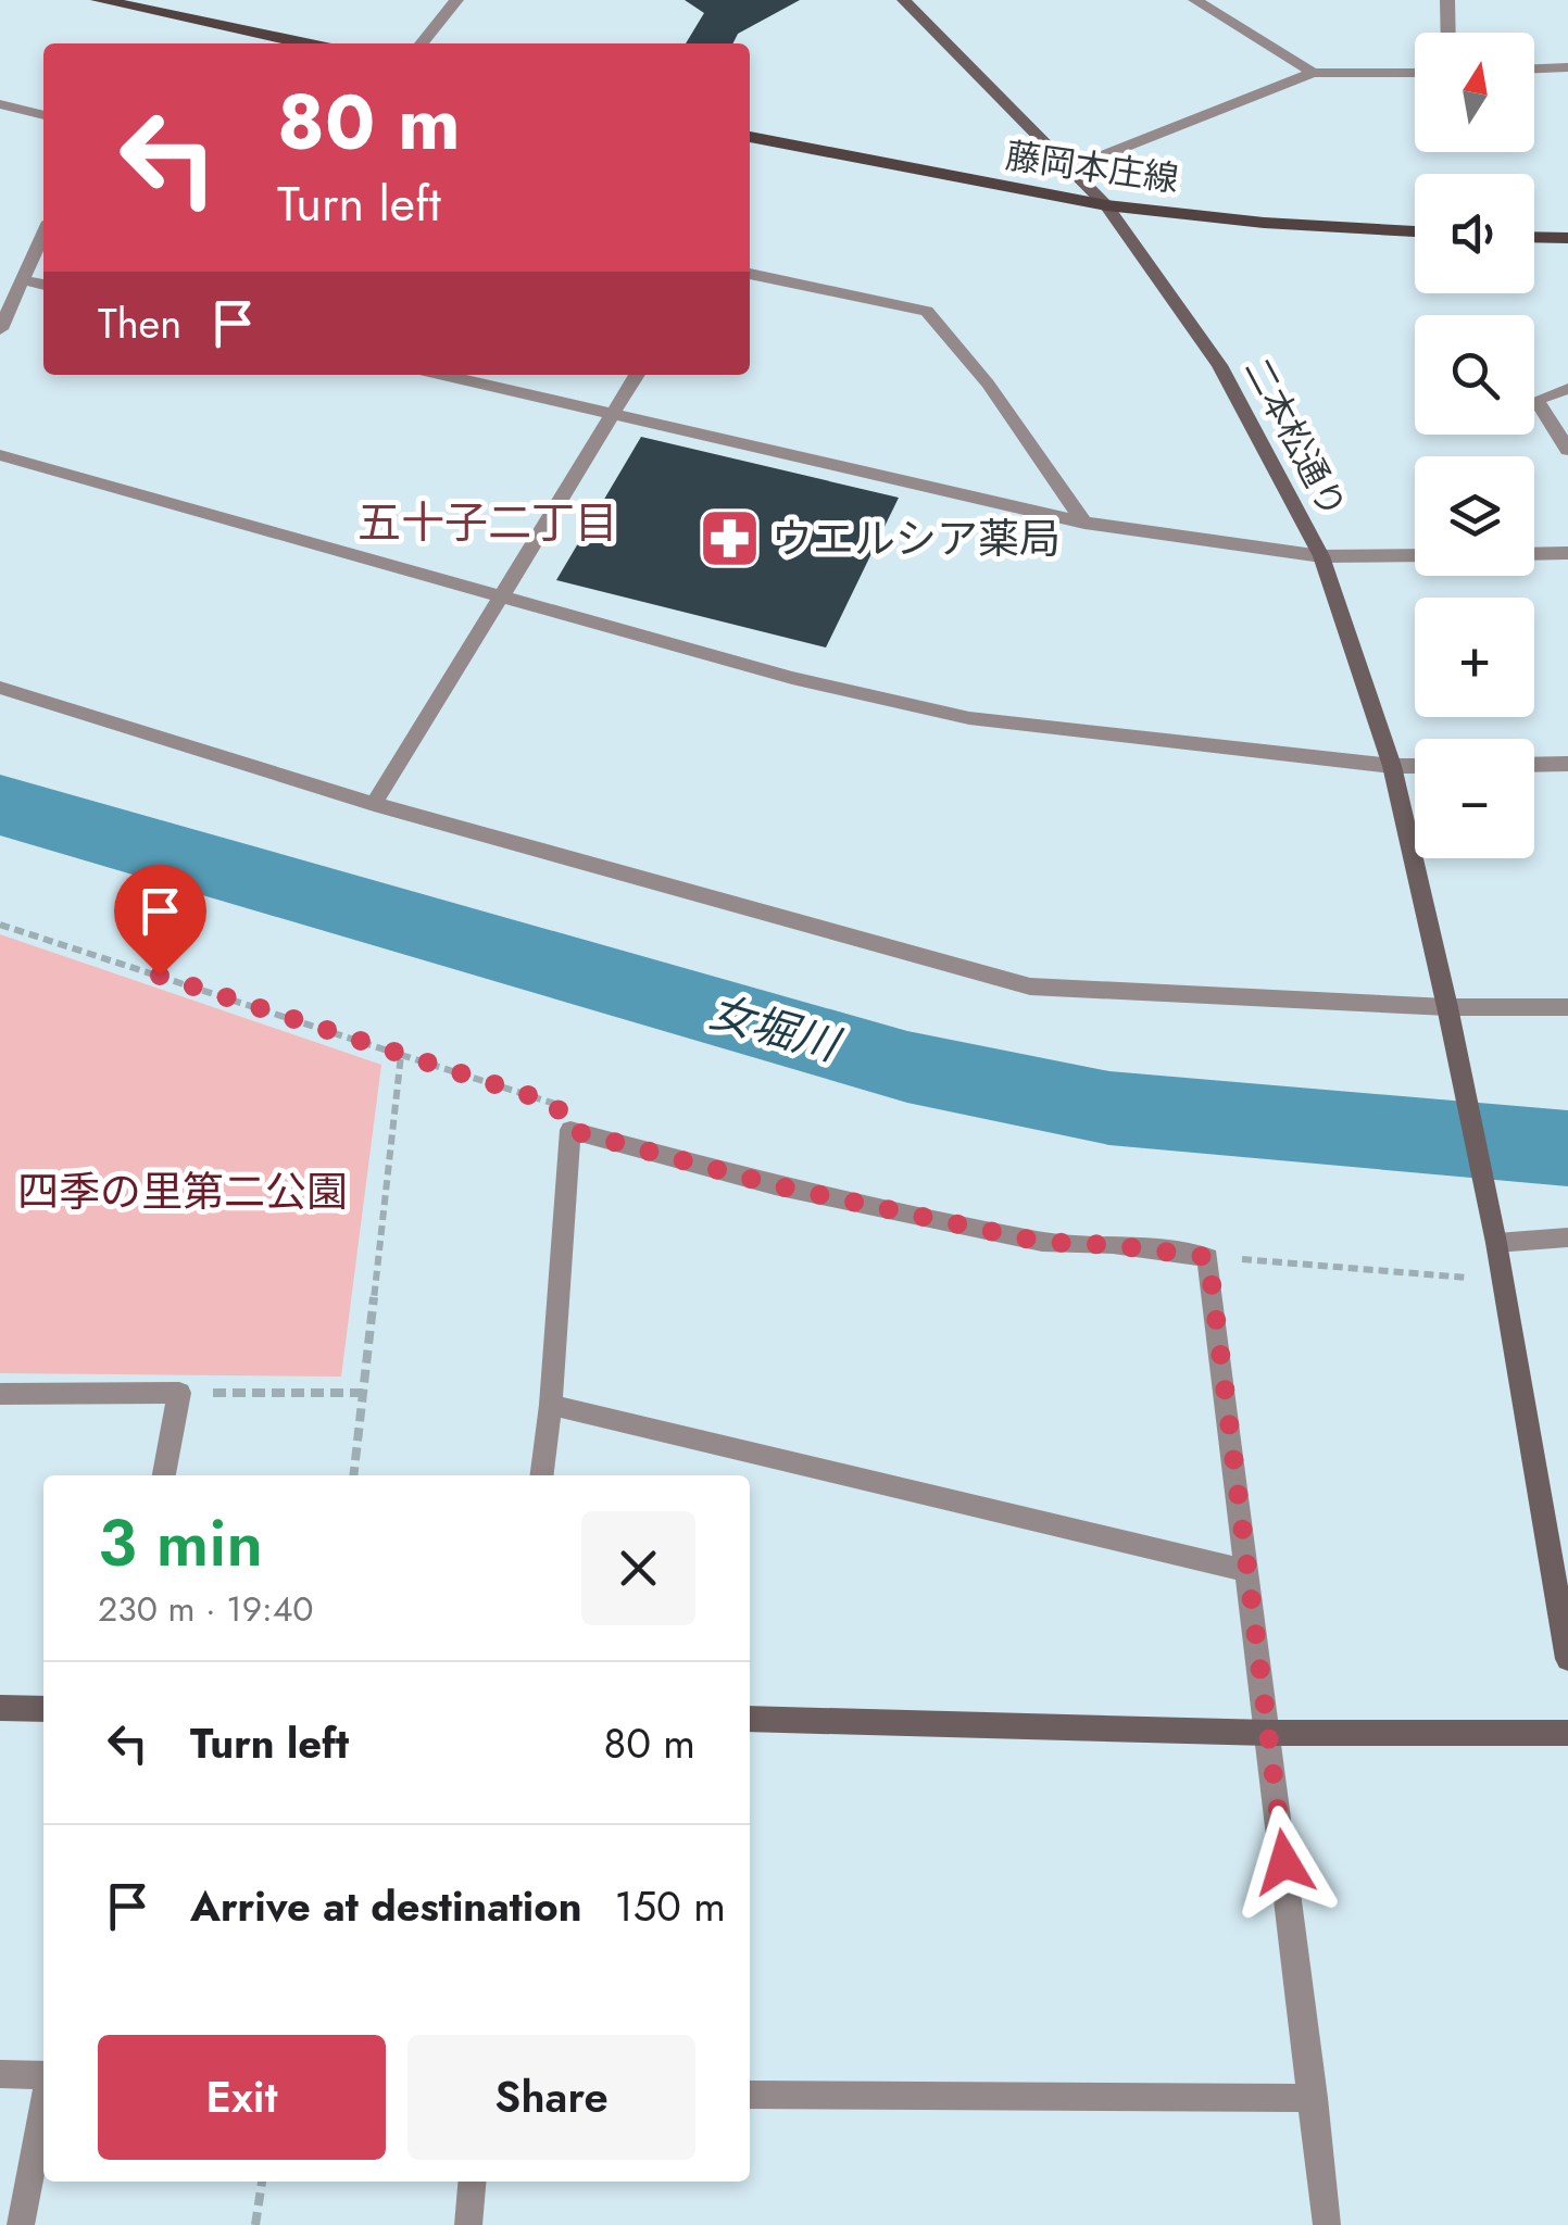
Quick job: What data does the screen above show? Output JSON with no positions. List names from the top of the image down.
{
  "streets": {
    "main road": ["藤岡本庄線"],
    "street": ["二本松通り"]
  },
  "crossings": [
    ["藤岡本庄線", "二本松通り"]
  ],
  "districts": ["五十子二丁目"],
  "water": ["女堀川"],
  "parks": ["四季の里第二公園"],
  "places": {
    "pharmacy": ["ウエルシア薬局"]
  },
  "north": "top",
  "page": {
    "map_buttons": ["+", "−"],
    "turn": ["80 m", "Turn left"],
    "then": "Then",
    "heading": ["3 min", "230 m · 19:40"],
    "list": [
      {
        "name": "Turn left",
        "value": "80 m"
      },
      {
        "name": "Arrive at destination",
        "value": "150 m"
      }
    ],
    "buttons": ["Exit", "Share"]
  }
}
